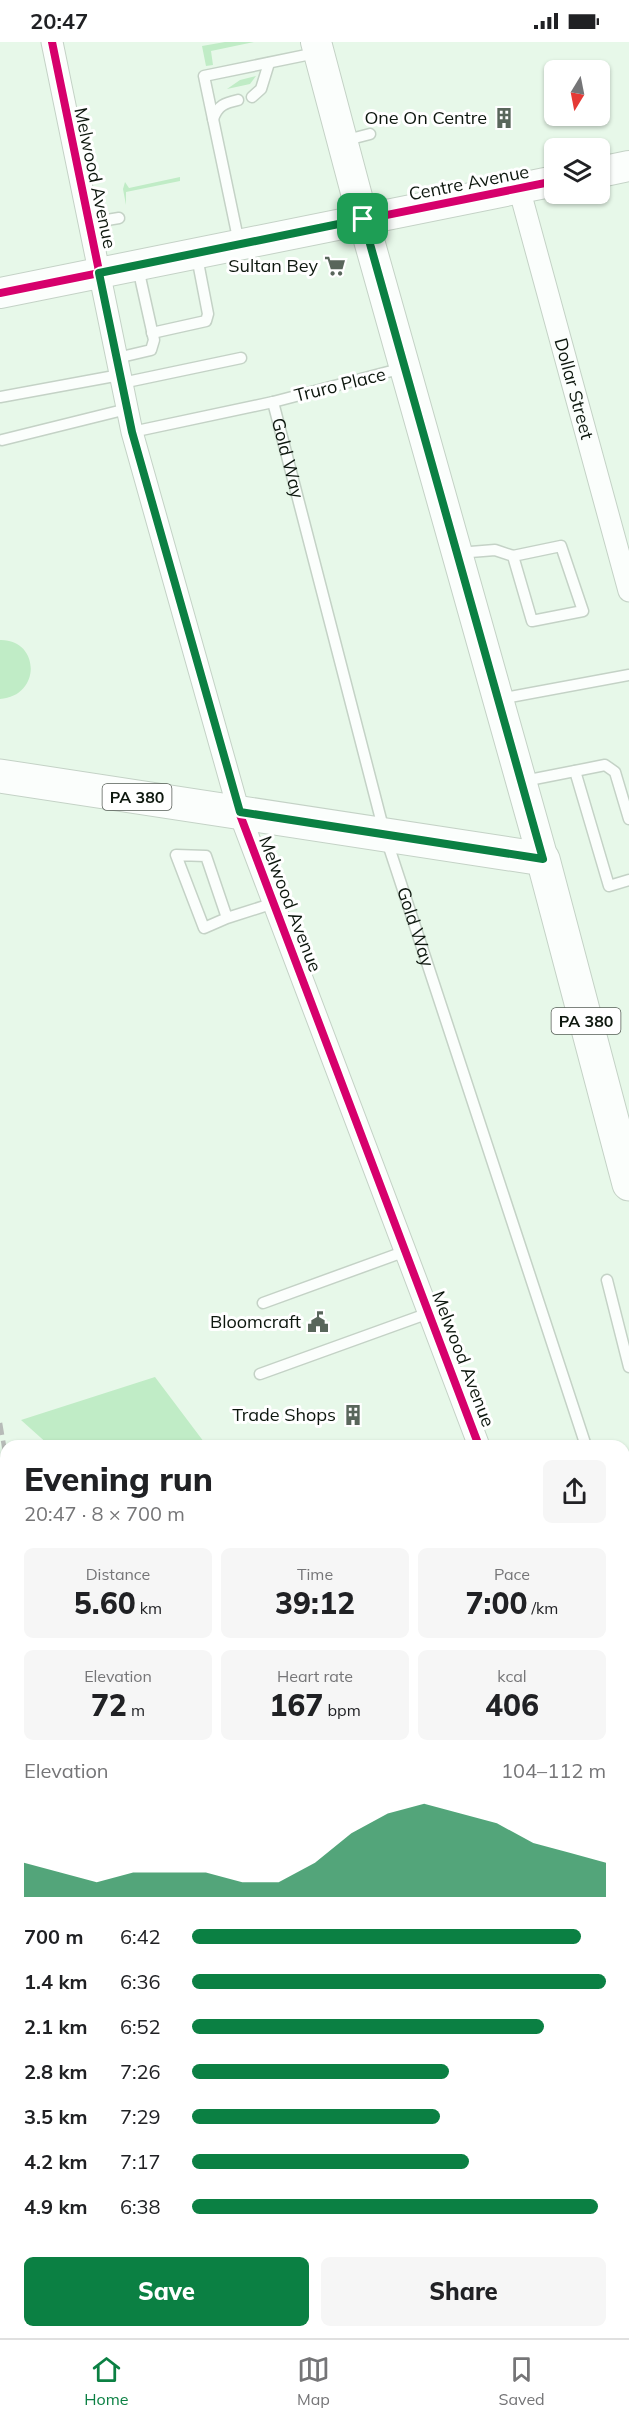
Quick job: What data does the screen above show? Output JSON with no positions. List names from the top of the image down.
{
  "streets": {
    "main road": ["Centre Avenue", "PA 380"],
    "street": ["Melwood Avenue", "Dollar Street"],
    "lane": ["Truro Place", "Gold Way"]
  },
  "crossings": [
    ["Melwood Avenue", "Centre Avenue"],
    ["Melwood Avenue", "Truro Place"],
    ["Melwood Avenue", "PA 380"],
    ["Centre Avenue", "Dollar Street"],
    ["Truro Place", "Gold Way"],
    ["Gold Way", "PA 380"]
  ],
  "places": {
    "building": ["One On Centre", "Trade Shops"],
    "supermarket": ["Sultan Bey"],
    "public building": ["Bloomcraft"]
  },
  "north": "bottom",
  "page": {
    "status": "20:47",
    "heading": ["Evening run", "20:47 · 8 × 700 m"],
    "stats": [
      ["Distance", "5.60 km"],
      ["Time", "39:12"],
      ["Pace", "7:00 /km"],
      ["Elevation", "72 m"],
      ["Heart rate", "167 bpm"],
      ["kcal", "406"]
    ],
    "chart": ["Elevation", "104–112 m"],
    "list": [
      {
        "name": "700 m",
        "note": "6:42"
      },
      {
        "name": "1.4 km",
        "note": "6:36"
      },
      {
        "name": "2.1 km",
        "note": "6:52"
      },
      {
        "name": "2.8 km",
        "note": "7:26"
      },
      {
        "name": "3.5 km",
        "note": "7:29"
      },
      {
        "name": "4.2 km",
        "note": "7:17"
      },
      {
        "name": "4.9 km",
        "note": "6:38"
      }
    ],
    "buttons": ["Save", "Share"],
    "tabs": ["Home", "Map", "Saved"]
  }
}
